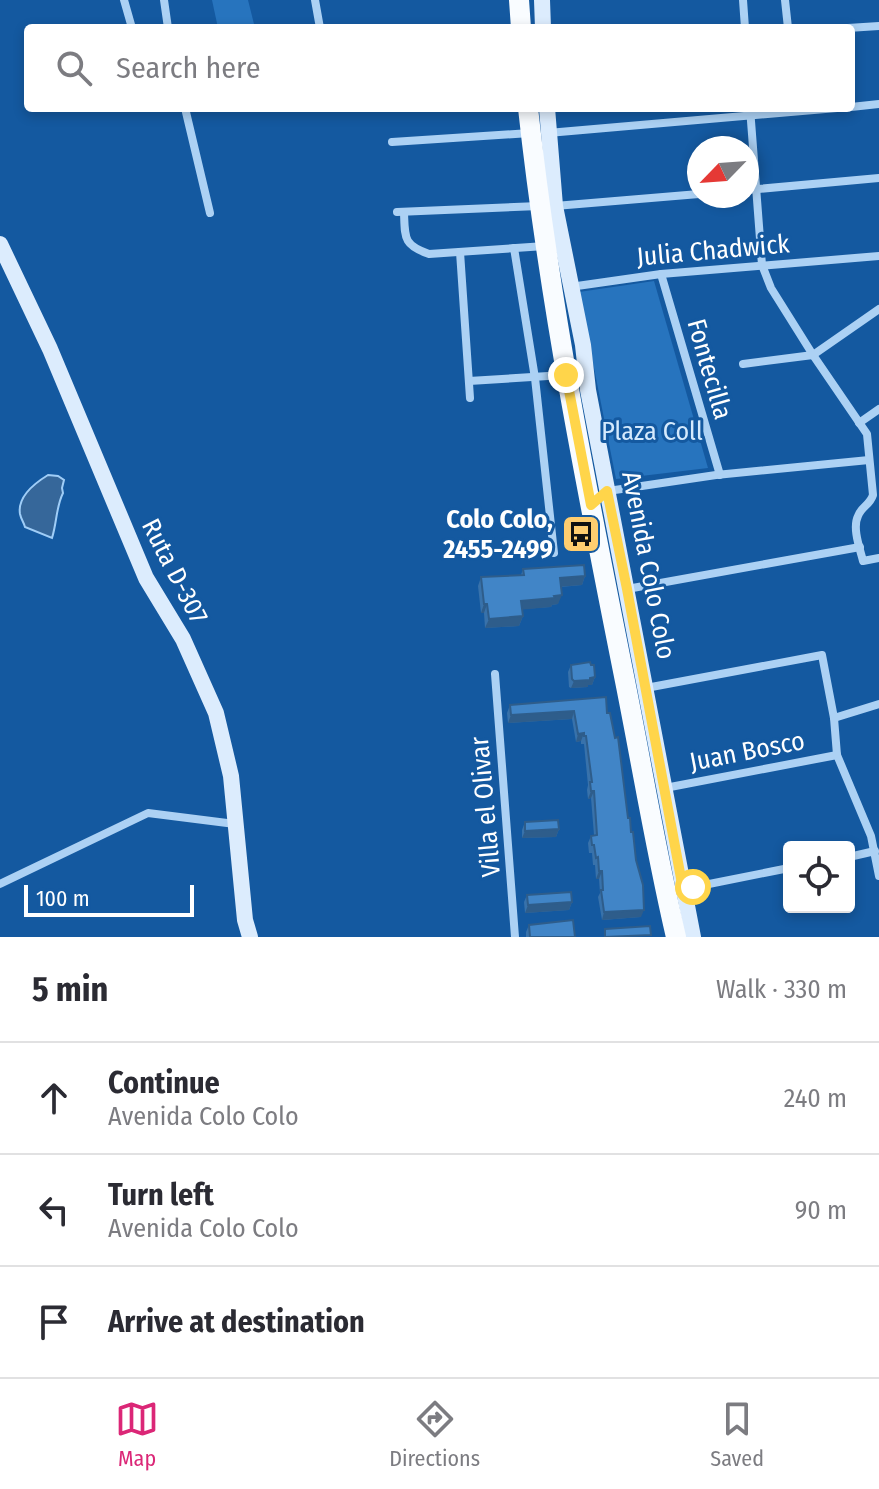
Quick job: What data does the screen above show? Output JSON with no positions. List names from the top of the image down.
{
  "streets": {
    "main road": ["Avenida Colo Colo"],
    "street": [
      "Julia Chadwick",
      "Fontecilla",
      "Ruta D-307",
      "Juan Bosco",
      "Villa el Olivar"
    ]
  },
  "crossings": [
    ["Julia Chadwick", "Fontecilla"],
    ["Julia Chadwick", "Avenida Colo Colo"],
    ["Avenida Colo Colo", "Juan Bosco"]
  ],
  "parks": ["Plaza Coll"],
  "places": {
    "bus stop": ["Colo Colo, 2455-2499"]
  },
  "scale_bar": "100 m",
  "north": "bottom left",
  "page": {
    "search": "Search here",
    "scale": "100 m",
    "heading": ["5 min", "Walk · 330 m"],
    "list": [
      ["Continue", "Avenida Colo Colo", "240 m"],
      ["Turn left", "Avenida Colo Colo", "90 m"],
      "Arrive at destination"
    ],
    "nav": ["Map", "Directions", "Saved"]
  }
}
